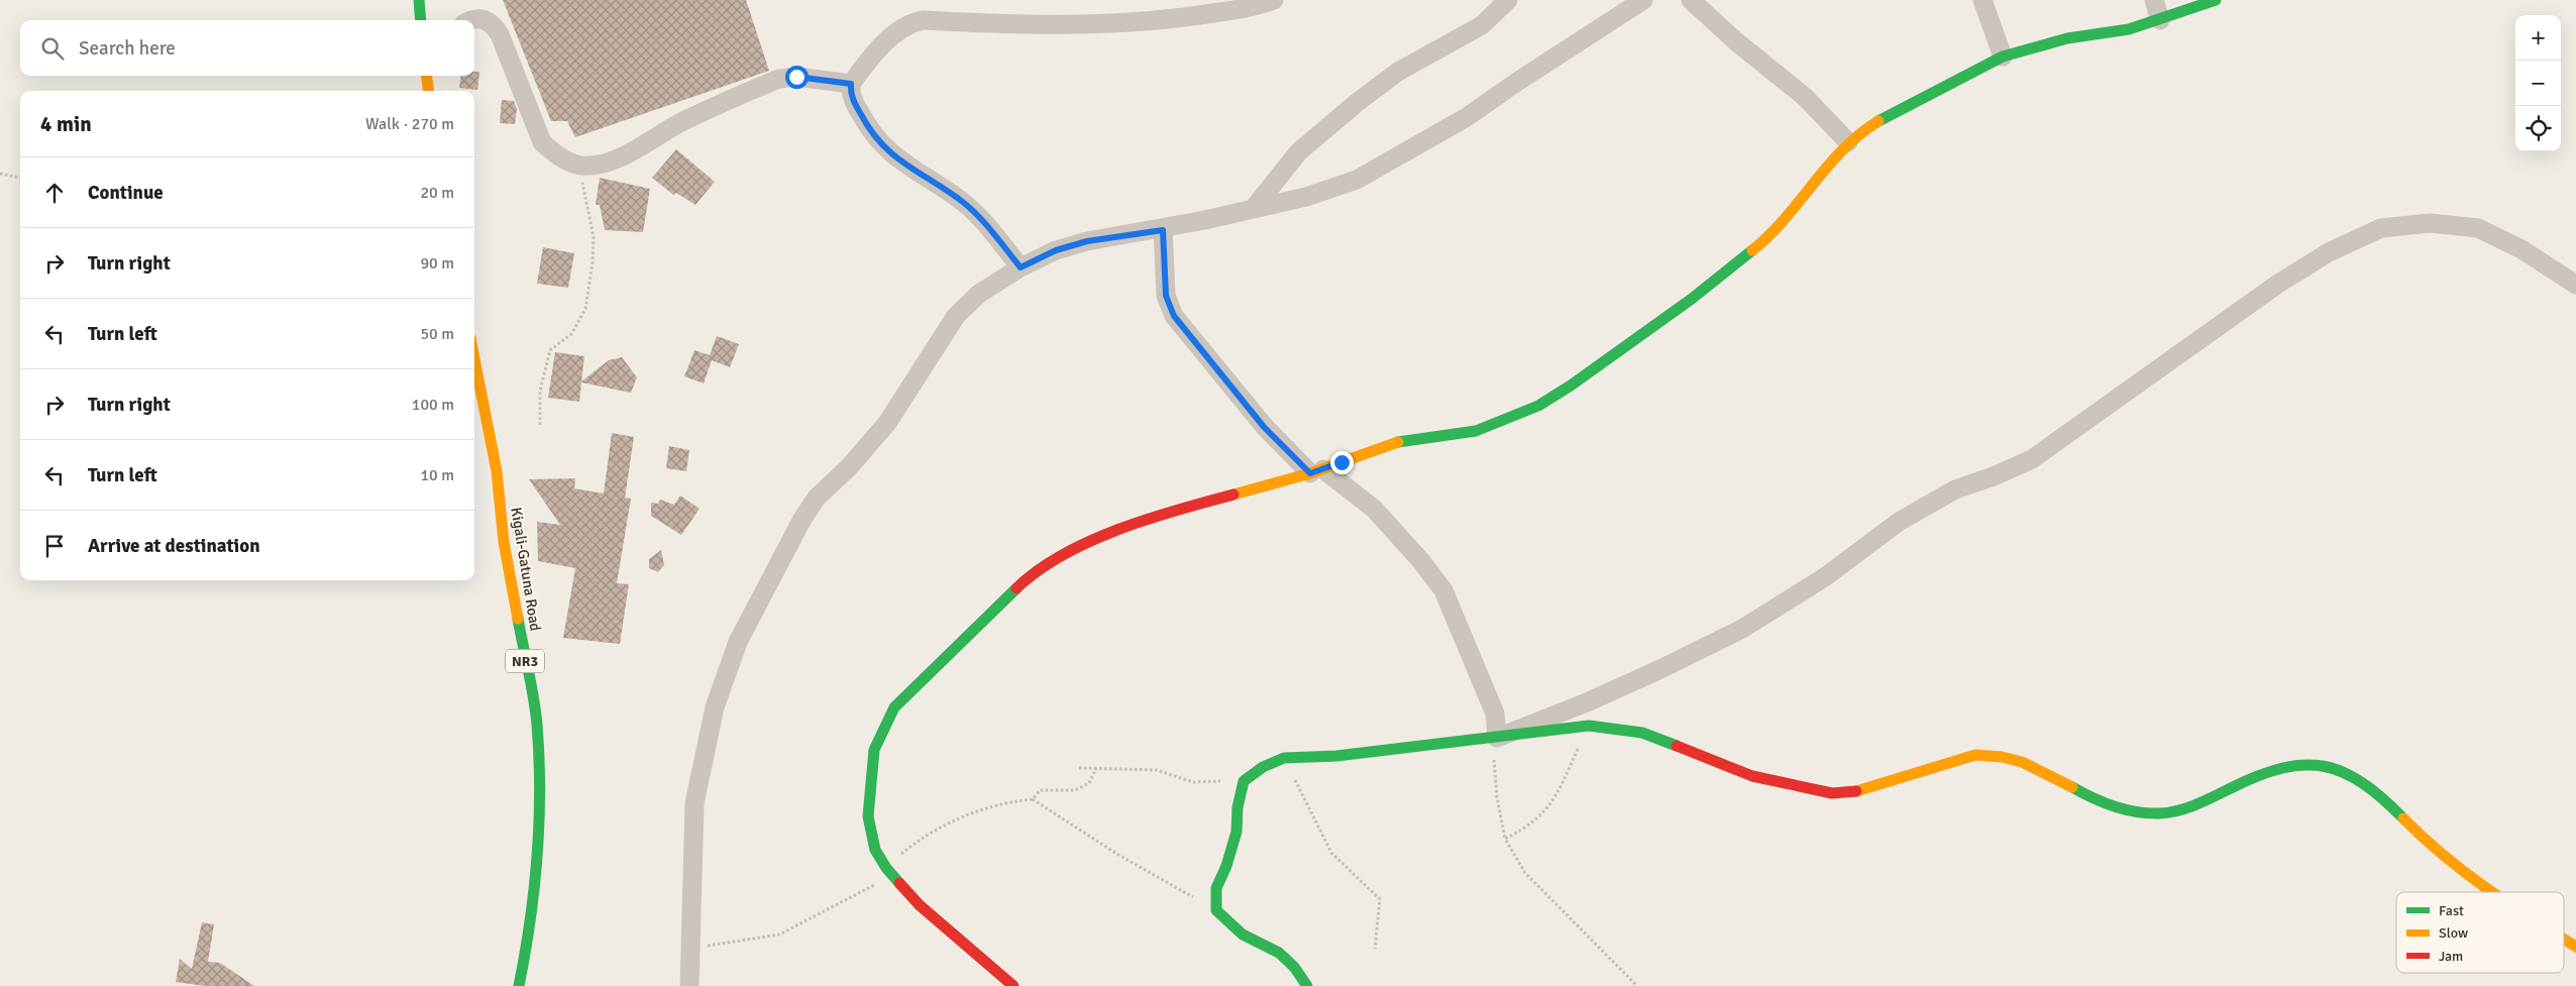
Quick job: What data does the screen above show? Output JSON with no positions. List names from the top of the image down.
{
  "streets": {
    "main road": ["Kigali-Gatuna Road", "NR3"]
  },
  "legend": ["Fast", "Slow", "Jam"],
  "page": {
    "map_buttons": ["+", "−"],
    "search": "Search here",
    "heading": ["4 min", "Walk · 270 m"],
    "list": [
      ["Continue", "20 m"],
      ["Turn right", "90 m"],
      ["Turn left", "50 m"],
      ["Turn right", "100 m"],
      ["Turn left", "10 m"],
      "Arrive at destination"
    ]
  }
}
